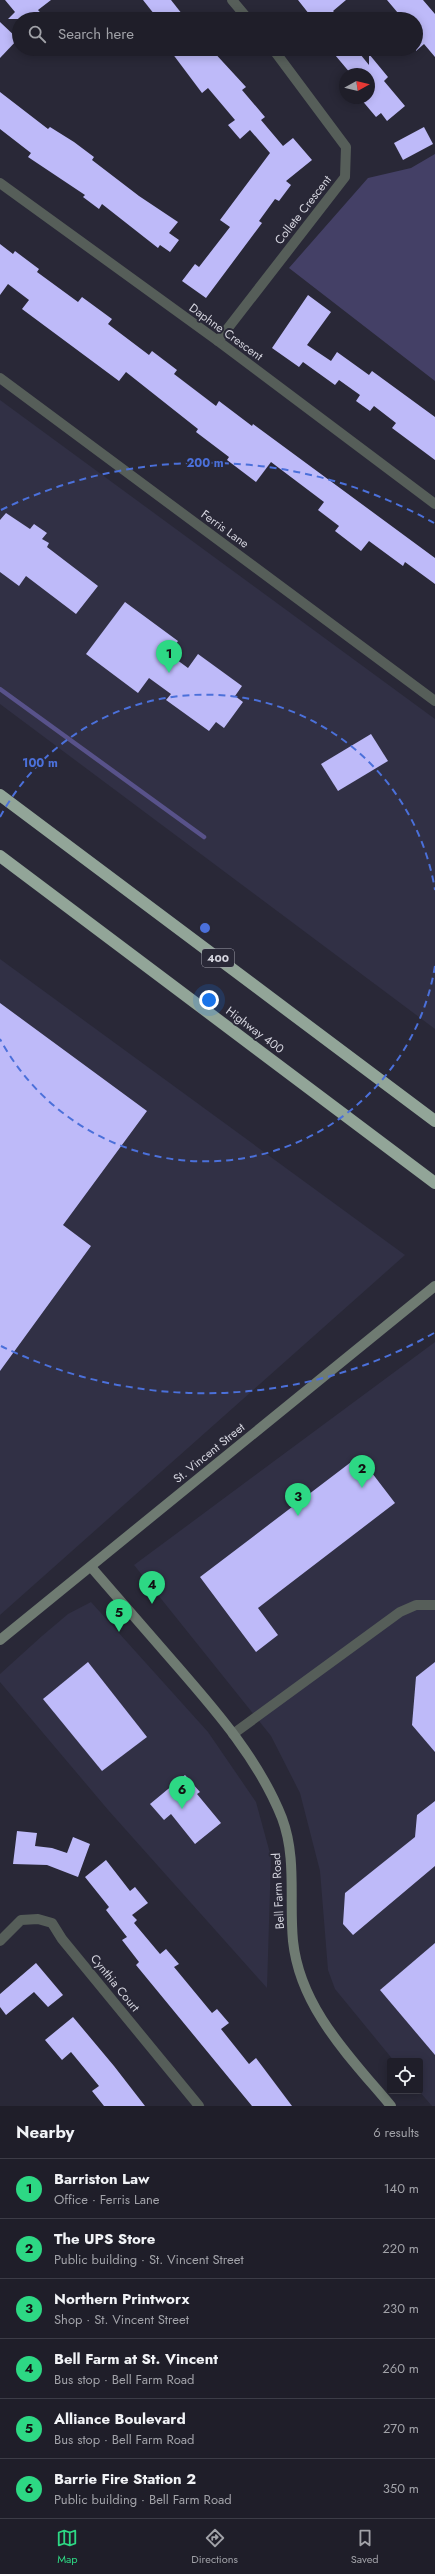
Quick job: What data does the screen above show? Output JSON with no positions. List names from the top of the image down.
{
  "streets": {
    "highway": ["400", "Highway 400"],
    "street": [
      "Collete Crescent",
      "Daphne Crescent",
      "Ferris Lane",
      "St. Vincent Street",
      "Bell Farm Road",
      "Cynthia Court"
    ]
  },
  "crossings": [
    ["Collete Crescent", "Daphne Crescent"],
    ["St. Vincent Street", "Bell Farm Road"]
  ],
  "north": "right",
  "page": {
    "search": "Search here",
    "pins": [
      "1",
      "2",
      "3",
      "4",
      "5",
      "6"
    ],
    "heading": ["Nearby", "6 results"],
    "list": [
      {
        "mark": "1",
        "name": "Barriston Law",
        "note": "Office · Ferris Lane",
        "value": "140 m"
      },
      {
        "mark": "2",
        "name": "The UPS Store",
        "note": "Public building · St. Vincent Street",
        "value": "220 m"
      },
      {
        "mark": "3",
        "name": "Northern Printworx",
        "note": "Shop · St. Vincent Street",
        "value": "230 m"
      },
      {
        "mark": "4",
        "name": "Bell Farm at St. Vincent",
        "note": "Bus stop · Bell Farm Road",
        "value": "260 m"
      },
      {
        "mark": "5",
        "name": "Alliance Boulevard",
        "note": "Bus stop · Bell Farm Road",
        "value": "270 m"
      },
      {
        "mark": "6",
        "name": "Barrie Fire Station 2",
        "note": "Public building · Bell Farm Road",
        "value": "350 m"
      }
    ],
    "nav": ["Map", "Directions", "Saved"]
  },
  "rings": ["200 m", "100 m"]
}
